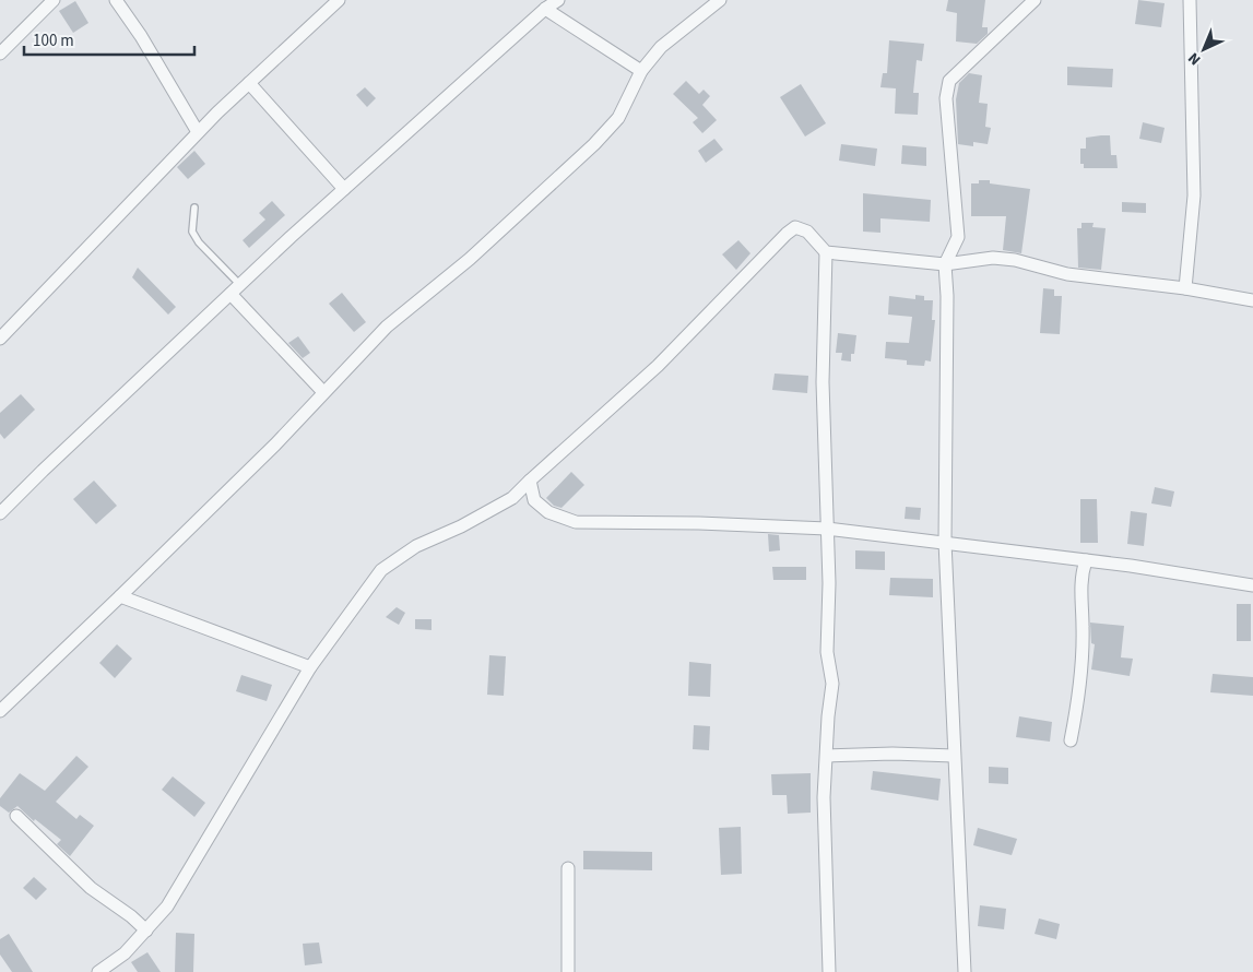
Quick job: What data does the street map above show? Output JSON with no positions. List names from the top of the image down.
{
  "scale_bar": "100 m",
  "north": "bottom left"
}
